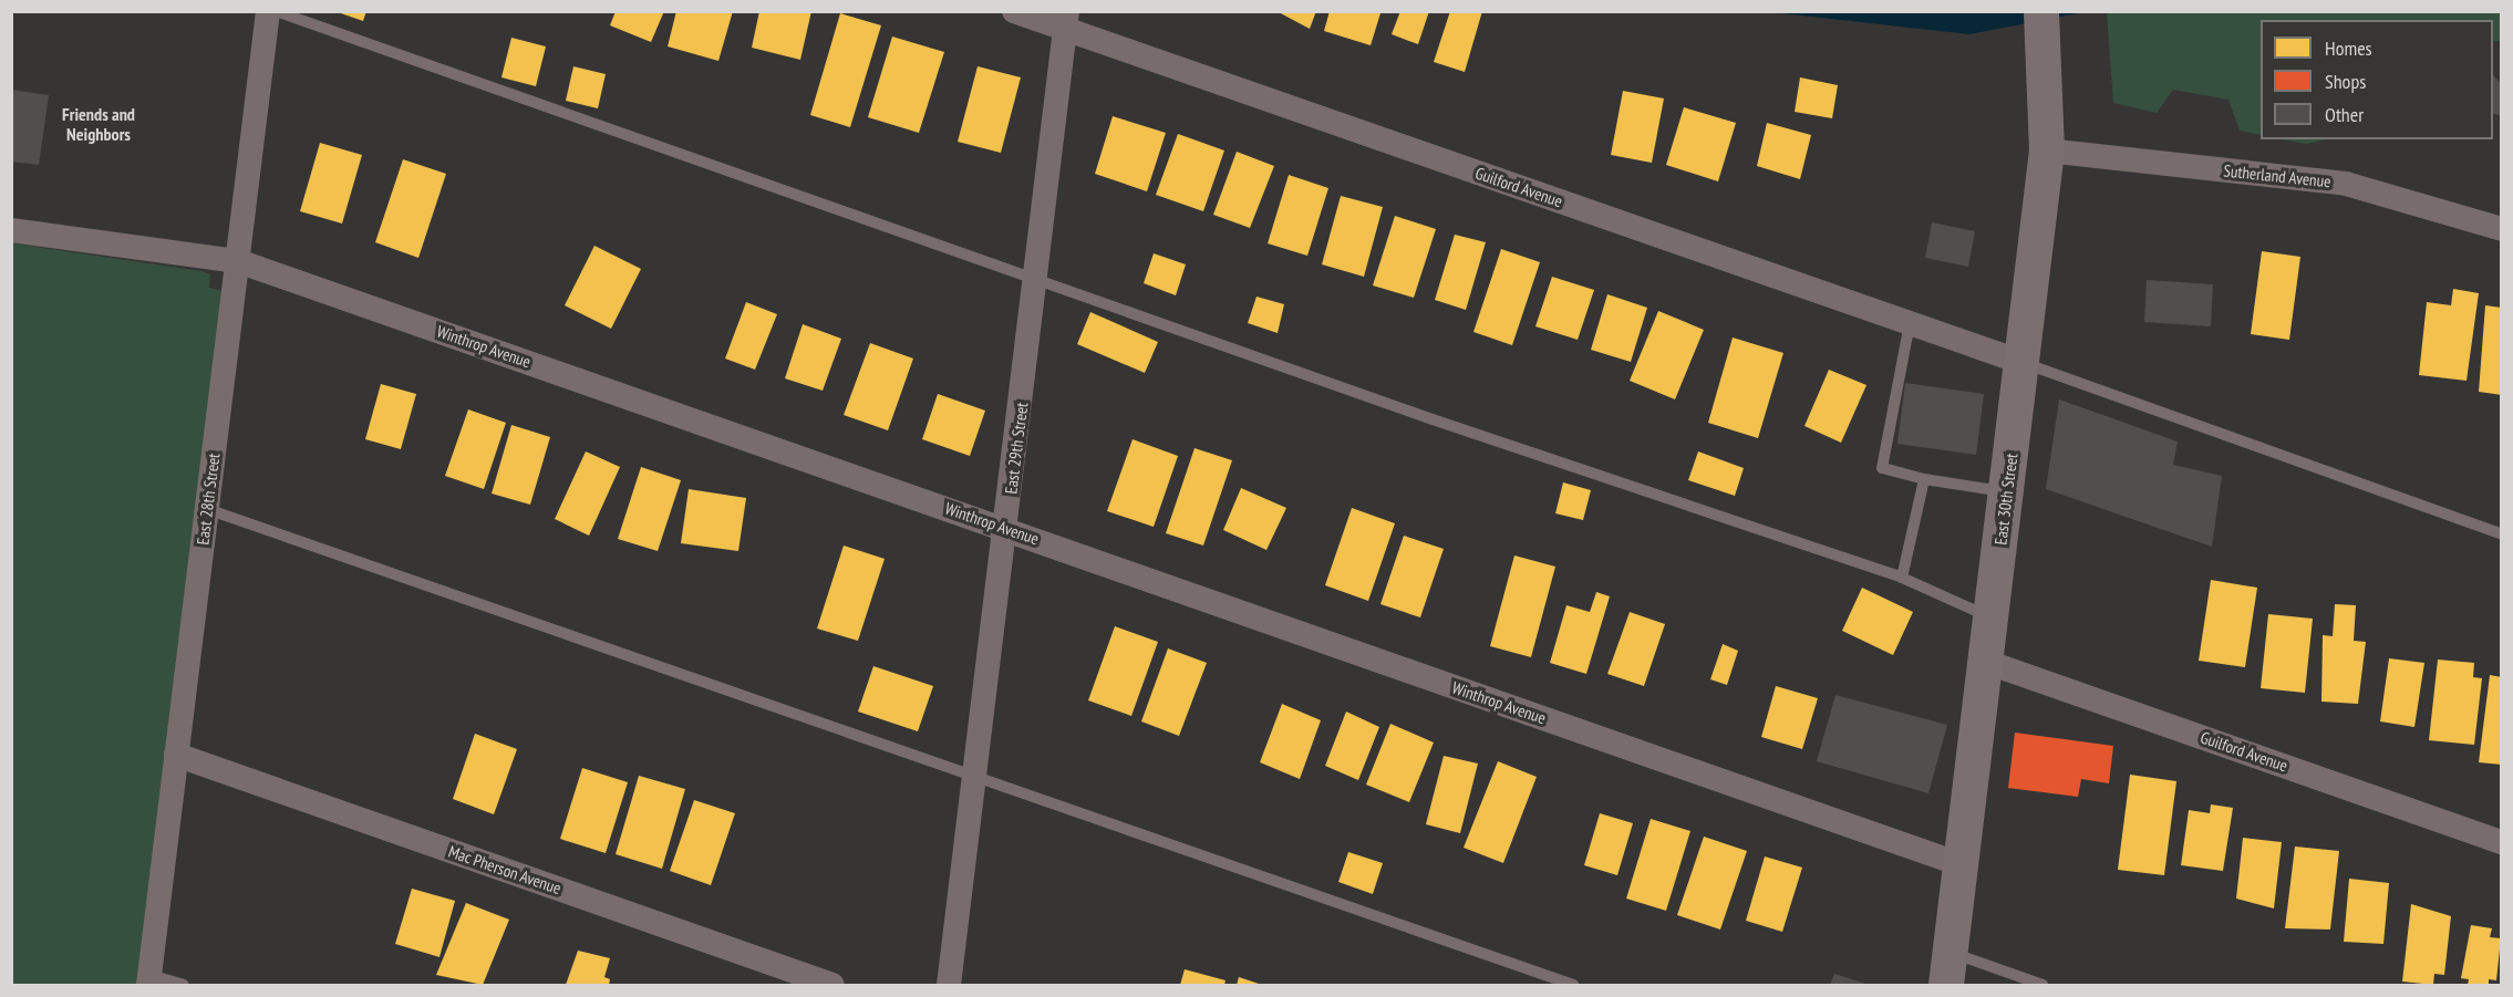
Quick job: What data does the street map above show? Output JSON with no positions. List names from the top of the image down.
{
  "streets": {
    "main road": ["East 30th Street"],
    "street": [
      "Sutherland Avenue",
      "Guilford Avenue",
      "Winthrop Avenue",
      "East 29th Street",
      "East 28th Street",
      "Mac Pherson Avenue"
    ]
  },
  "crossings": [
    ["Sutherland Avenue", "East 30th Street"],
    ["Guilford Avenue", "East 29th Street"],
    ["Guilford Avenue", "East 30th Street"],
    ["Winthrop Avenue", "East 29th Street"],
    ["Winthrop Avenue", "East 28th Street"],
    ["Winthrop Avenue", "East 30th Street"],
    ["East 28th Street", "Mac Pherson Avenue"]
  ],
  "districts": ["Friends and Neighbors"],
  "legend": ["Homes", "Shops", "Other"]
}
